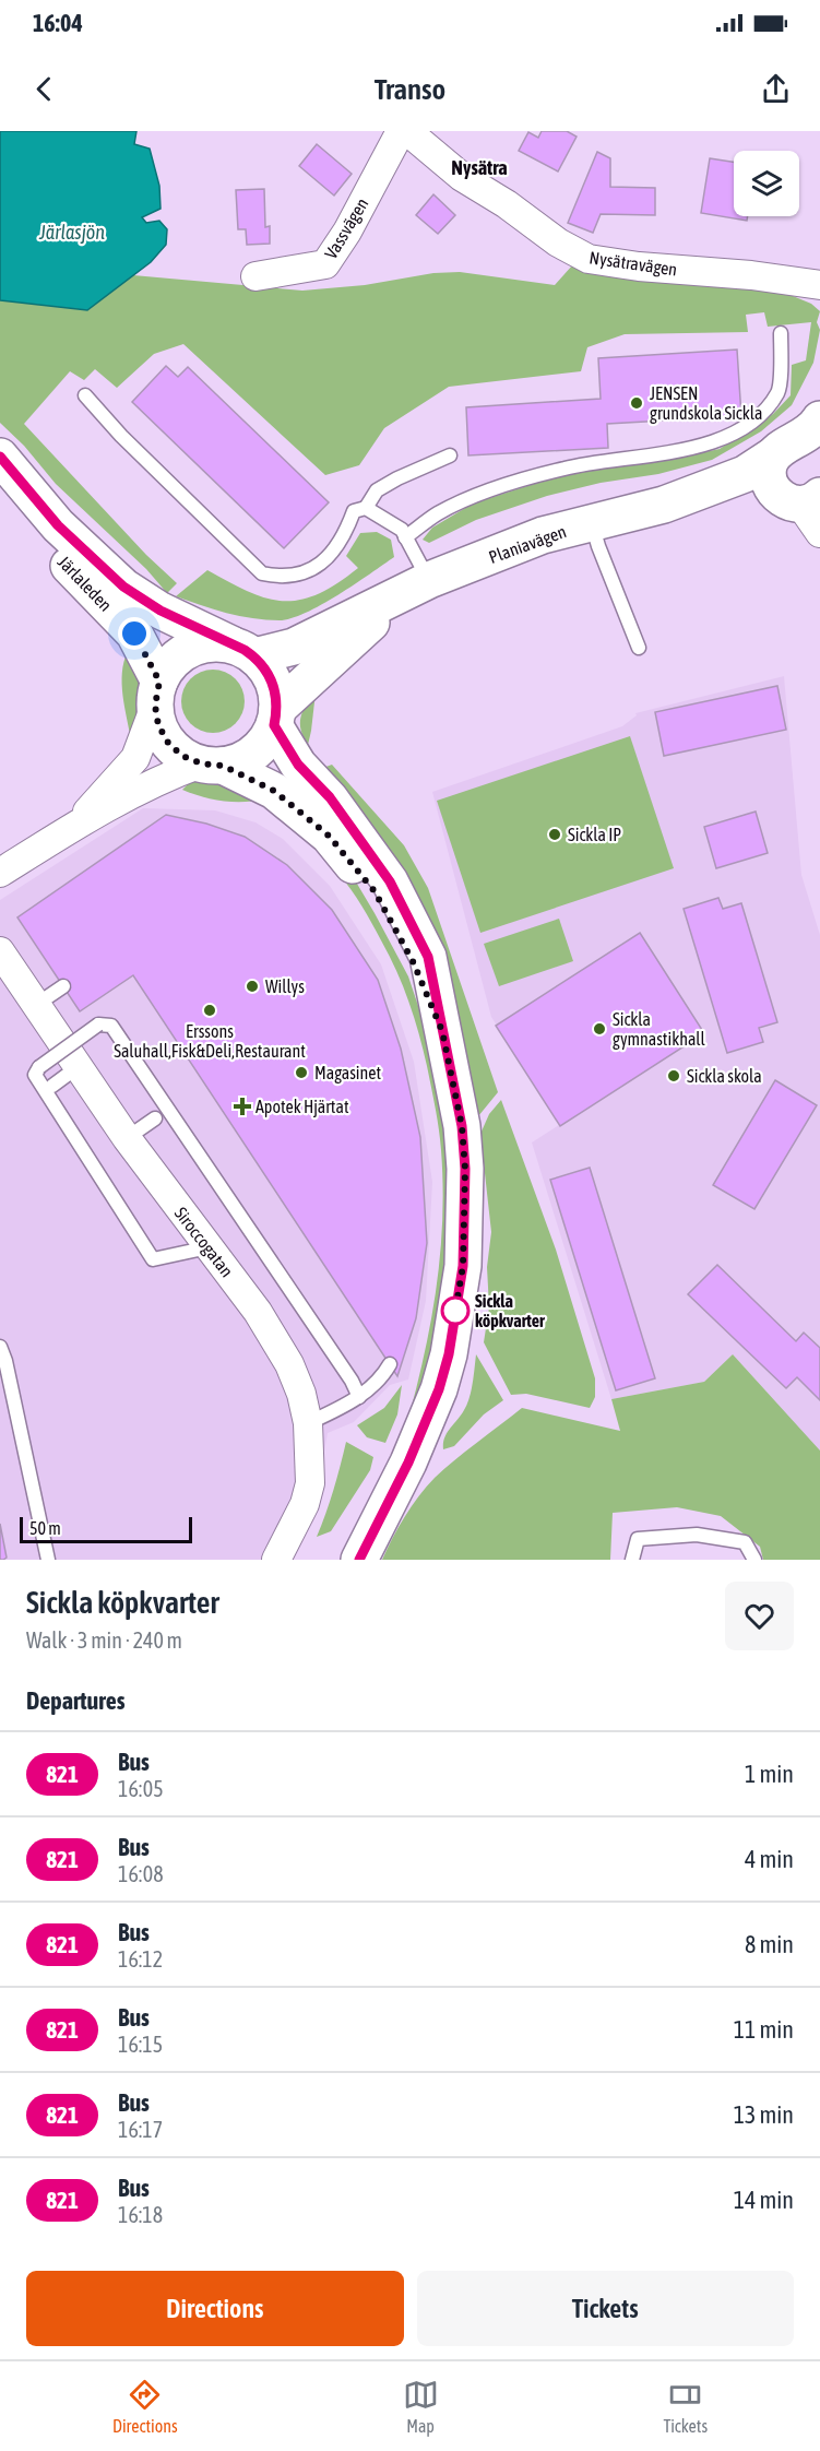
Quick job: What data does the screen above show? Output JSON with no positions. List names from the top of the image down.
{
  "streets": {
    "main road": ["Planiavägen", "Järlaleden"],
    "street": ["Vassvägen", "Nysätravägen", "Siroccogatan"]
  },
  "crossings": [
    ["Planiavägen", "Järlaleden"]
  ],
  "districts": ["Nysätra"],
  "water": ["Järlasjön"],
  "places": {
    "other": [
      "JENSEN grundskola Sickla",
      "Sickla IP",
      "Willys",
      "Erssons Saluhall,Fisk&Deli,Restaurant",
      "Sickla gymnastikhall",
      "Magasinet",
      "Sickla skola",
      "Sickla köpkvarter"
    ],
    "health": ["Apotek Hjärtat"]
  },
  "lines": ["bus line 821"],
  "scale_bar": "50 m",
  "page": {
    "status": "16:04",
    "header": "Transo",
    "scale": "50 m",
    "heading": [
      ["Sickla köpkvarter", "Walk · 3 min · 240 m"],
      "Departures"
    ],
    "list": [
      {
        "mark": "821",
        "name": "Bus",
        "note": "16:05",
        "value": "1 min"
      },
      {
        "mark": "821",
        "name": "Bus",
        "note": "16:08",
        "value": "4 min"
      },
      {
        "mark": "821",
        "name": "Bus",
        "note": "16:12",
        "value": "8 min"
      },
      {
        "mark": "821",
        "name": "Bus",
        "note": "16:15",
        "value": "11 min"
      },
      {
        "mark": "821",
        "name": "Bus",
        "note": "16:17",
        "value": "13 min"
      },
      {
        "mark": "821",
        "name": "Bus",
        "note": "16:18",
        "value": "14 min"
      }
    ],
    "buttons": ["Directions", "Tickets"],
    "tabs": ["Directions", "Map", "Tickets"]
  }
}
